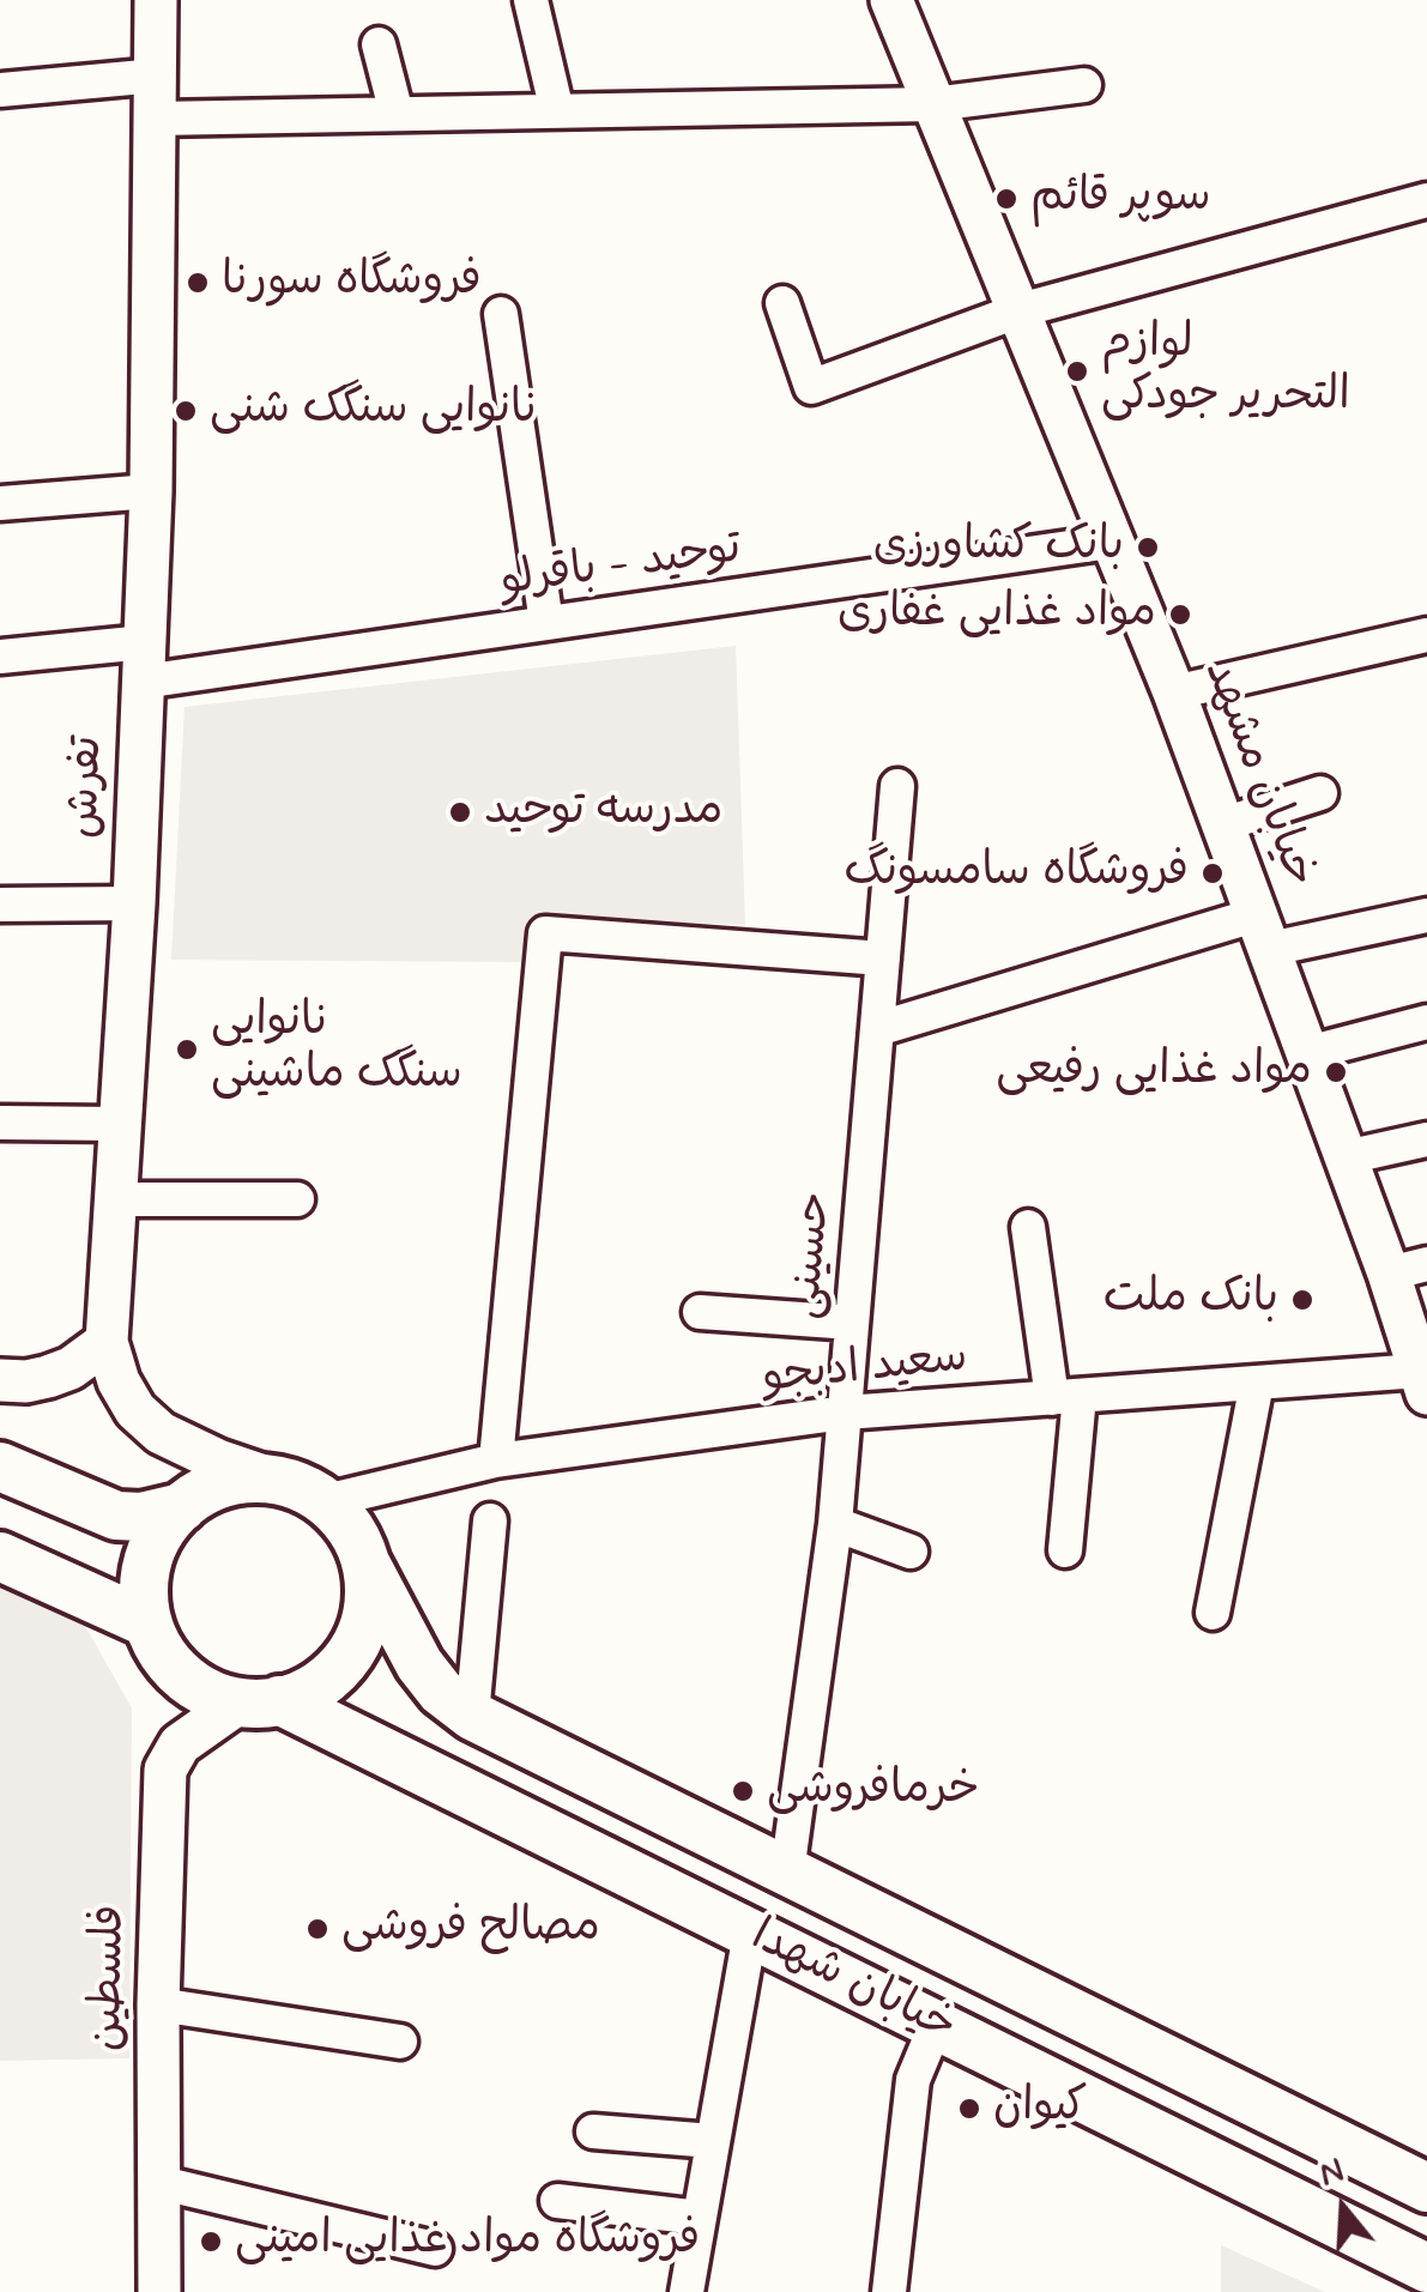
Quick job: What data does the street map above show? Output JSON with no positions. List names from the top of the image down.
{
  "streets": {
    "main road": ["خیابان شهدا"],
    "street": [
      "توحید - باقرلو",
      "خیابان مشهد",
      "تفرش",
      "حسینی",
      "سعید ادبجو",
      "فلسطین"
    ]
  },
  "crossings": [
    ["توحید - باقرلو", "خیابان مشهد"],
    ["توحید - باقرلو", "تفرش"],
    ["خیابان مشهد", "سعید ادبجو"],
    ["تفرش", "سعید ادبجو"],
    ["تفرش", "فلسطین"],
    ["تفرش", "خیابان شهدا"],
    ["حسینی", "سعید ادبجو"],
    ["حسینی", "خیابان شهدا"],
    ["سعید ادبجو", "فلسطین"],
    ["سعید ادبجو", "خیابان شهدا"],
    ["فلسطین", "خیابان شهدا"]
  ],
  "places": [
    "سوپر قائم",
    "فروشگاه سورنا",
    "لوازم التحریر جودکی",
    "نانوایی سنگک شنی",
    "بانک کشاورزی",
    "مواد غذایی غفاری",
    "مدرسه توحید",
    "فروشگاه سامسونگ",
    "نانوایی سنگک ماشینی",
    "مواد غذایی رفیعی",
    "بانک ملت",
    "خرمافروشی",
    "مصالح فروشی",
    "کیوان",
    "فروشگاه مواد غذایی امینی"
  ],
  "north": "top"
}
